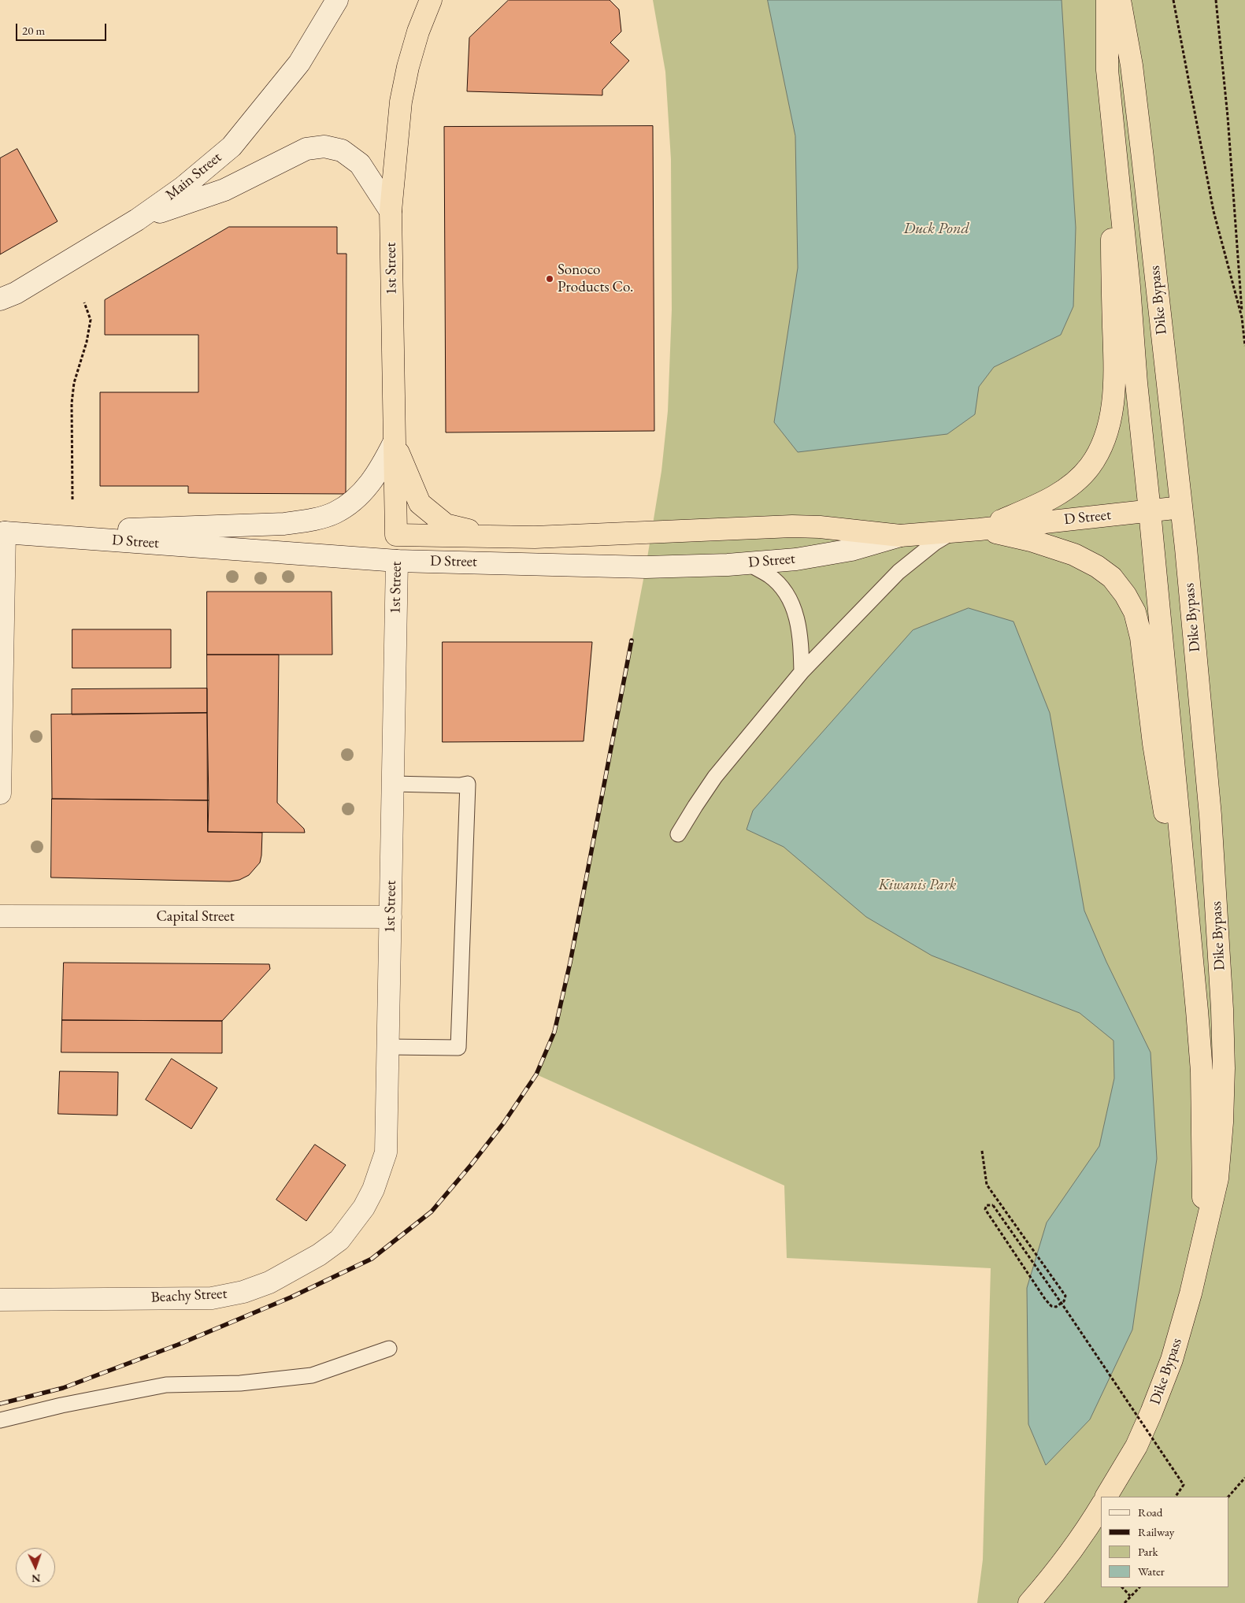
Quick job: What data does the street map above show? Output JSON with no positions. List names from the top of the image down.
{
  "streets": {
    "highway": ["1st Street", "Dike Bypass", "D Street"],
    "main road": ["Main Street", "Capital Street", "Beachy Street"]
  },
  "crossings": [
    ["1st Street", "D Street"],
    ["1st Street", "Capital Street"],
    ["1st Street", "Beachy Street"],
    ["Dike Bypass", "D Street"]
  ],
  "water": ["Duck Pond"],
  "parks": ["Kiwanis Park"],
  "places": ["Sonoco Products Co."],
  "legend": [
    "Road",
    "Railway",
    "Park",
    "Water"
  ],
  "scale_bar": "20 m",
  "north": "bottom"
}
